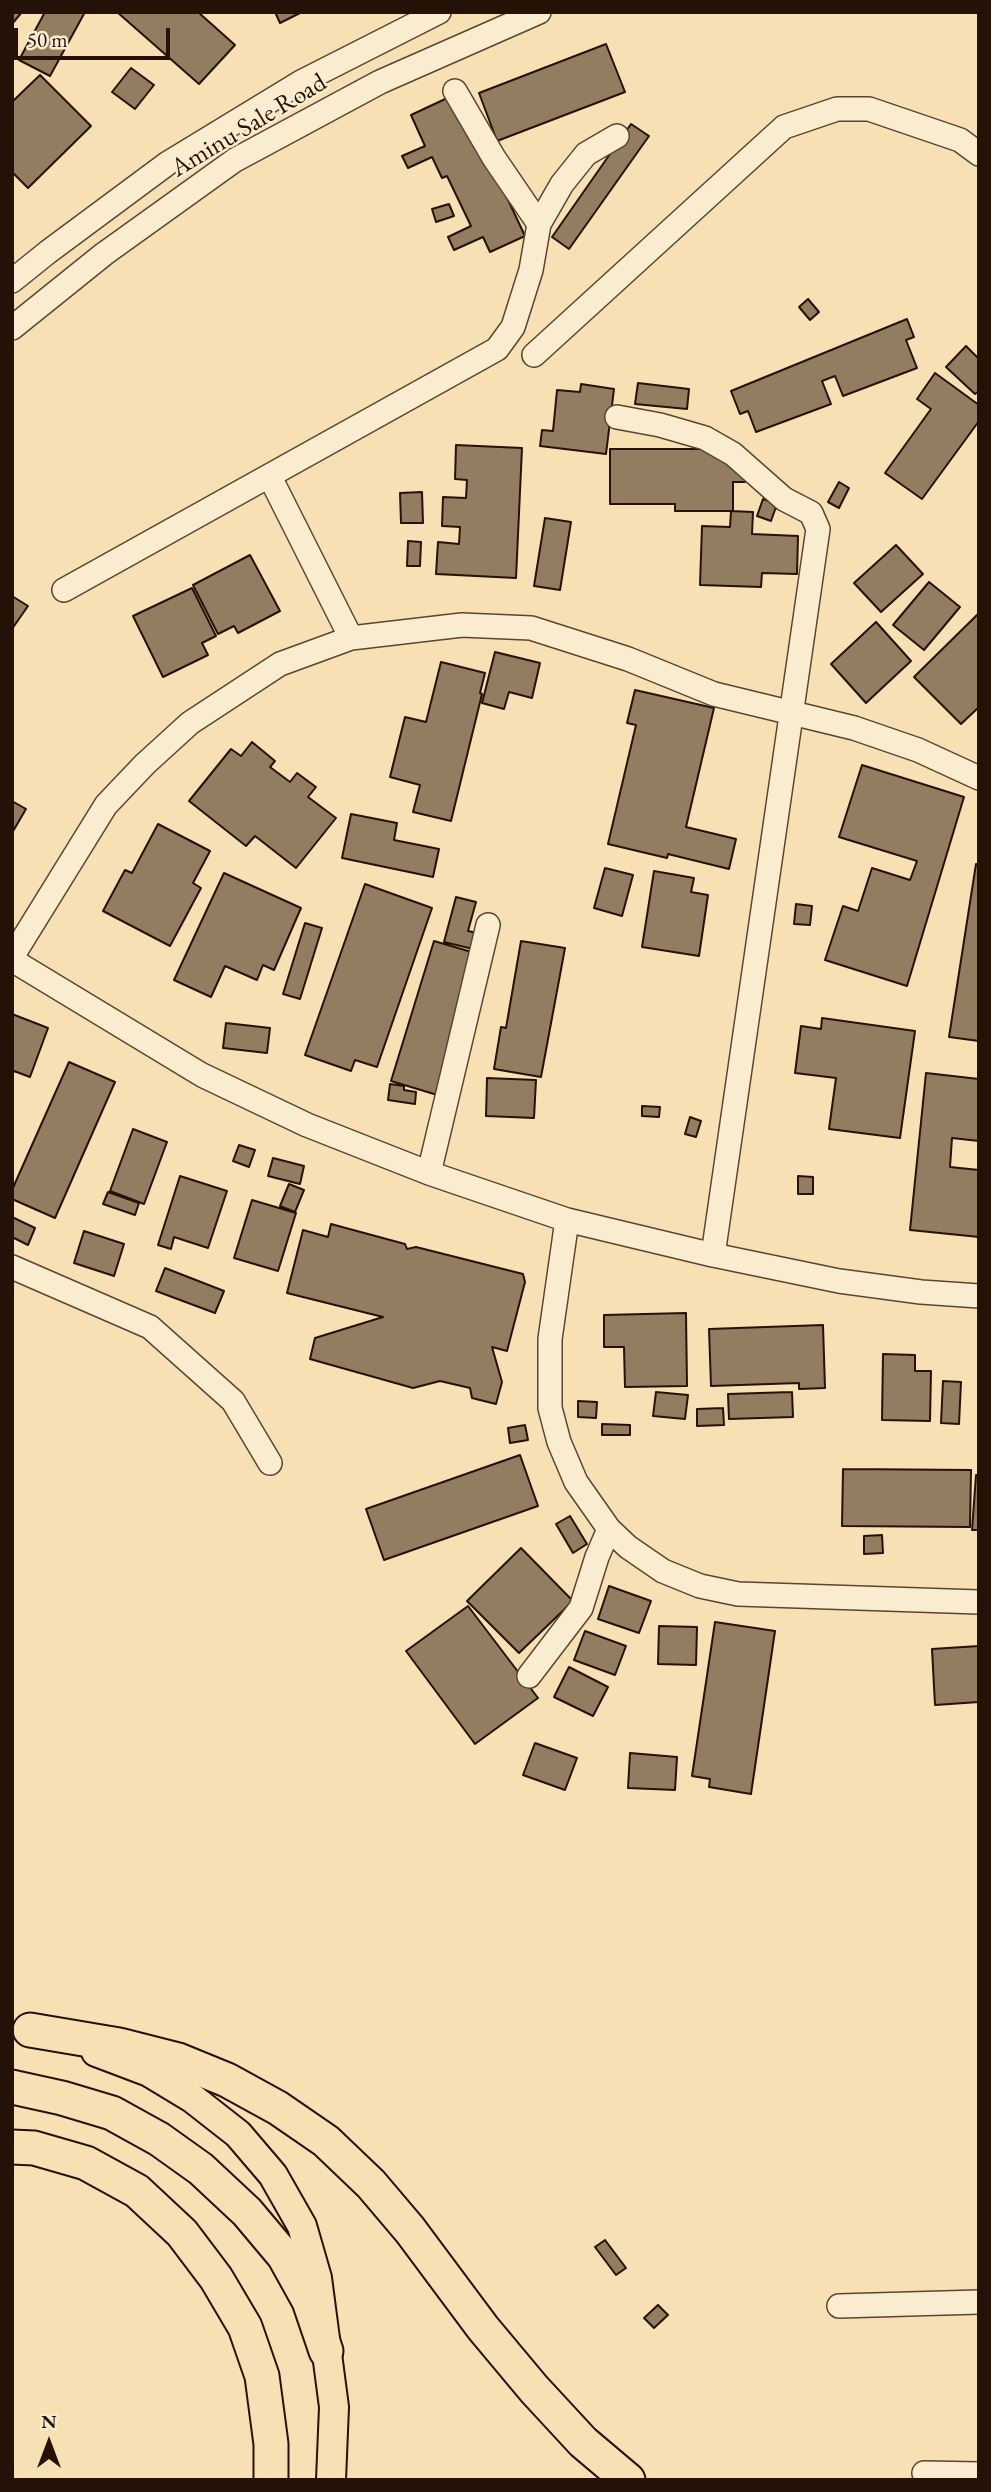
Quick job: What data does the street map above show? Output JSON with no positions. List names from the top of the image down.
{
  "streets": {
    "street": ["Aminu Sale Road"]
  },
  "scale_bar": "50 m",
  "north": "top"
}
